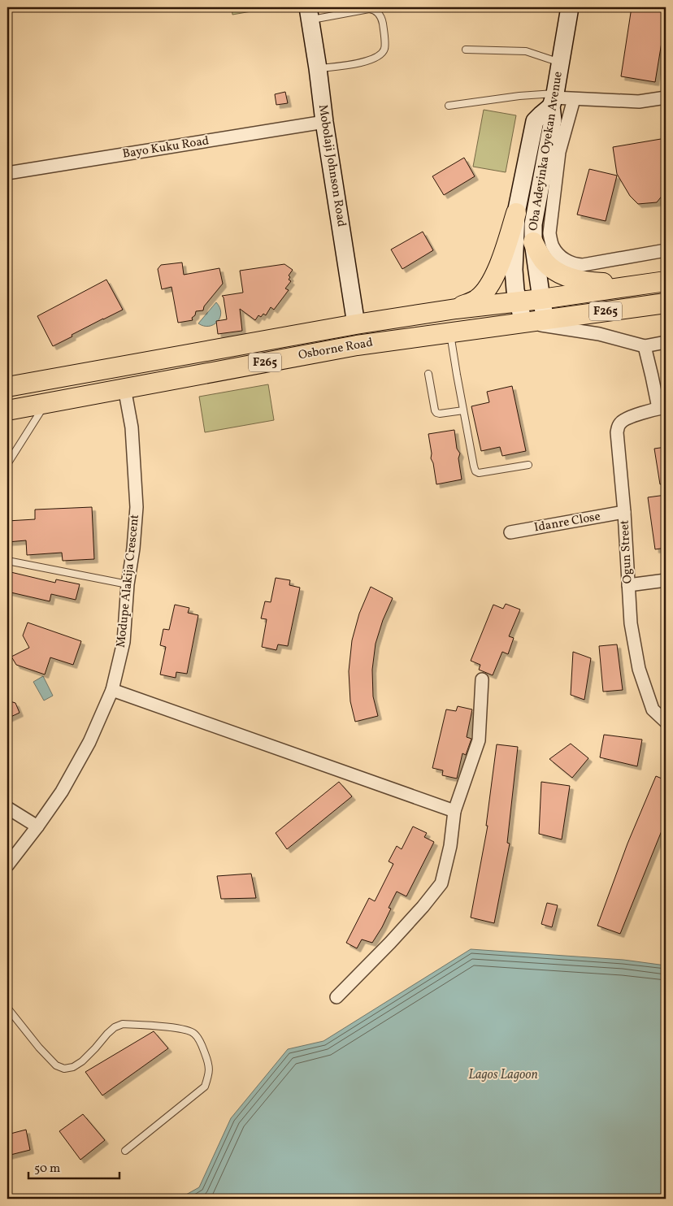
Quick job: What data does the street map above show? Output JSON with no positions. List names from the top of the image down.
{
  "streets": {
    "main road": [
      "Oba Adeyinka Oyekan Avenue",
      "Mobolaji Johnson Road",
      "F265",
      "Osborne Road"
    ],
    "street": [
      "Bayo Kuku Road",
      "Idanre Close",
      "Ogun Street",
      "Modupe Alakija Crescent"
    ]
  },
  "crossings": [
    ["Bayo Kuku Road", "Mobolaji Johnson Road"],
    ["Oba Adeyinka Oyekan Avenue", "Osborne Road"],
    ["Mobolaji Johnson Road", "Osborne Road"],
    ["Osborne Road", "Modupe Alakija Crescent"],
    ["Idanre Close", "Ogun Street"]
  ],
  "water": ["Lagos Lagoon"],
  "scale_bar": "50 m"
}
